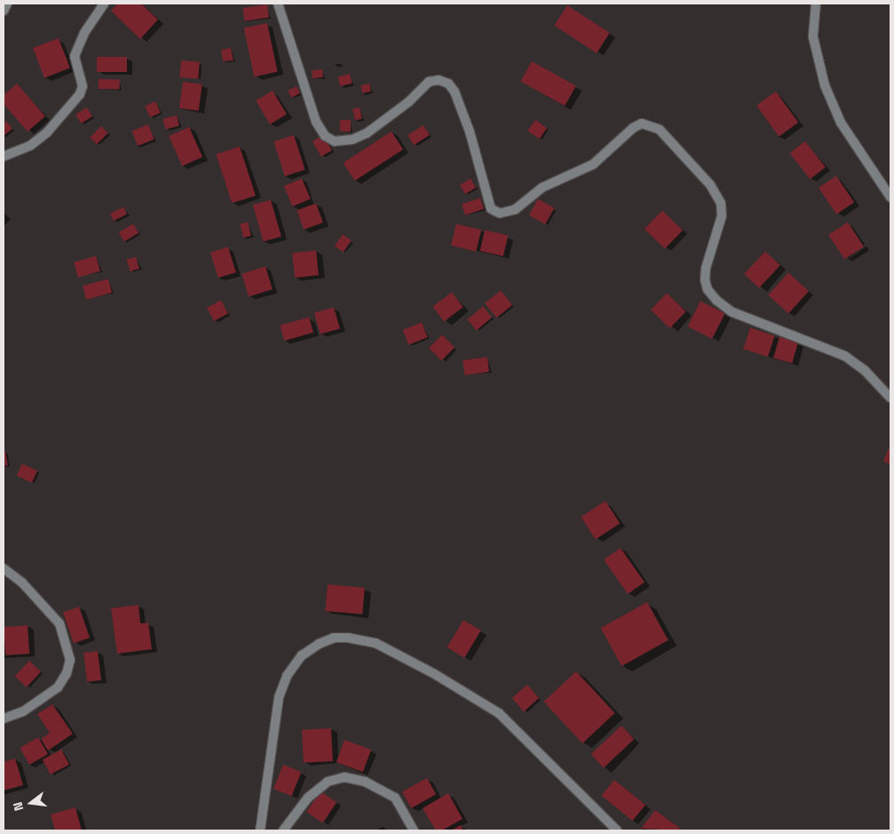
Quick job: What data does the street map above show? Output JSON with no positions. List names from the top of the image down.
{
  "north": "left"
}
